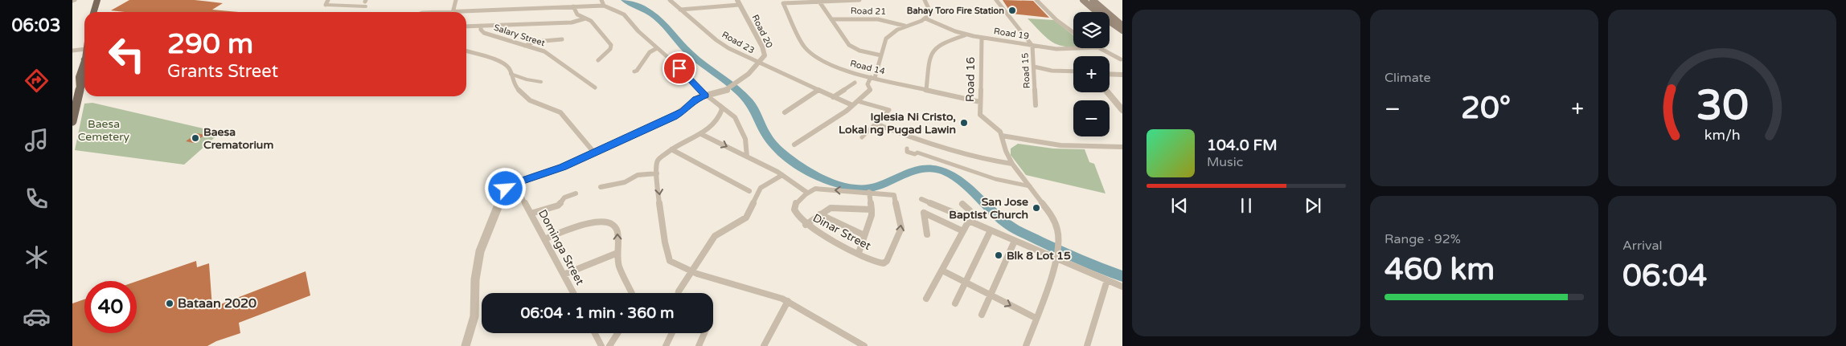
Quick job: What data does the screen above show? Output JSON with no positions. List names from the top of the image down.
{
  "streets": {
    "street": [
      "Road 21",
      "Road 20",
      "Road 19",
      "Salary Street",
      "Road 23",
      "Road 14",
      "Road 15",
      "Road 16",
      "Dinar Street",
      "Dominga Street"
    ]
  },
  "crossings": [
    ["Road 20", "Road 23"],
    ["Road 19", "Road 15"],
    ["Road 19", "Road 16"],
    ["Road 14", "Road 16"]
  ],
  "parks": ["Baesa Cemetery"],
  "places": [
    "Bahay Toro Fire Station",
    "Iglesia Ni Cristo, Lokal ng Pugad Lawin",
    "Baesa Crematorium",
    "San Jose Baptist Church",
    "Blk 8 Lot 15",
    "Bataan 2020"
  ],
  "page": {
    "tabs": "06:03",
    "tile": [
      "Climate",
      ["Range · 92%", "460 km"],
      ["Arrival", "06:04"]
    ],
    "map_buttons": ["+", "−"],
    "turn": ["290 m", "Grants Street"],
    "heat": ["−", "20°", "+"],
    "song": ["104.0 FM", "Music"],
    "limit": "40",
    "trip": "06:04 · 1 min · 360 m",
    "gauge": ["30", "km/h"]
  }
}
